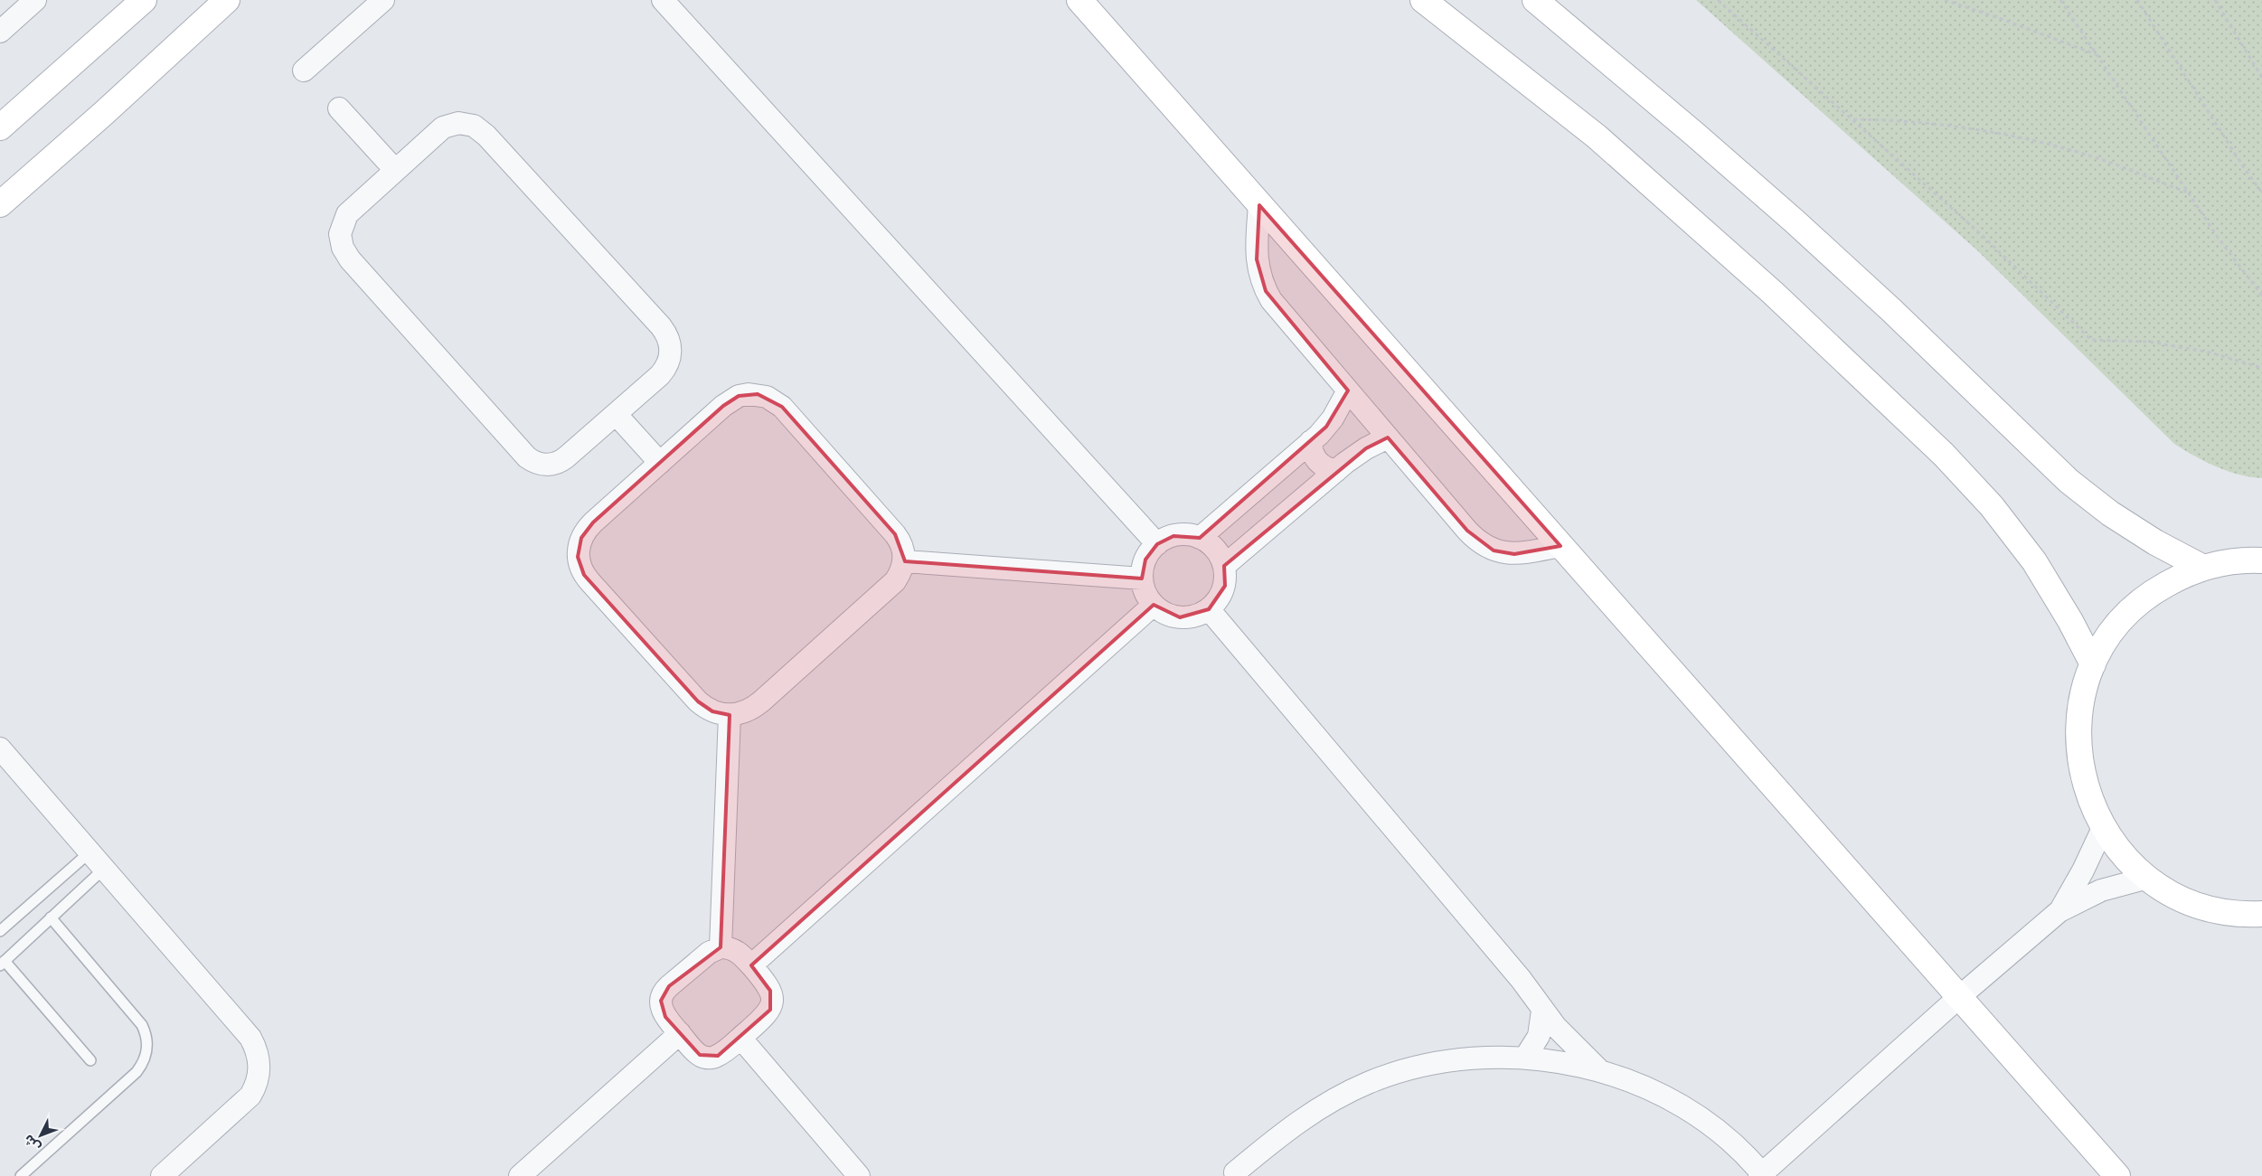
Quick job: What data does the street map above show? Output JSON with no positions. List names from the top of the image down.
{
  "north": "bottom left"
}
